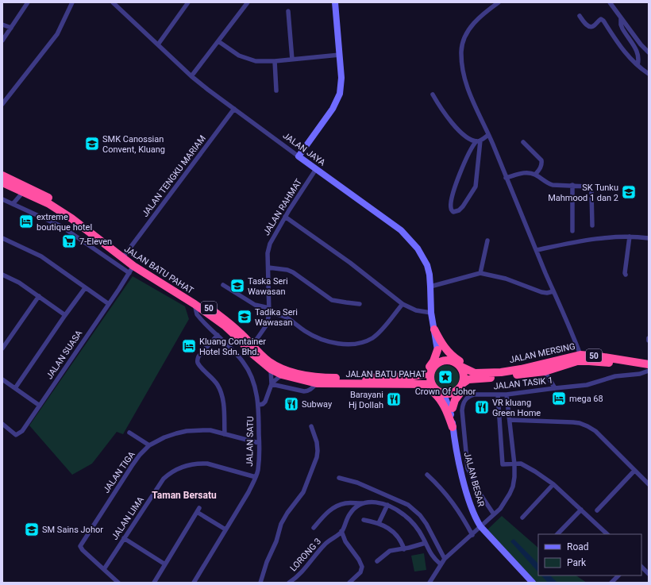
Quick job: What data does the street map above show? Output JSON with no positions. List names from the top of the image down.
{
  "streets": {
    "highway": ["JALAN BATU PAHAT", "50", "JALAN MERSING"],
    "street": [
      "JALAN JAYA",
      "JALAN TENGKU MARIAM",
      "JALAN RAHMAT",
      "JALAN SUASA",
      "JALAN TASIK 1",
      "JALAN SATU",
      "JALAN TIGA",
      "JALAN BESAR",
      "JALAN LIMA",
      "LORONG 3"
    ]
  },
  "crossings": [
    ["JALAN JAYA", "JALAN TENGKU MARIAM"],
    ["JALAN JAYA", "JALAN RAHMAT"],
    ["JALAN JAYA", "JALAN BATU PAHAT"],
    ["JALAN JAYA", "50"],
    ["JALAN JAYA", "JALAN MERSING"],
    ["JALAN JAYA", "JALAN BESAR"],
    ["JALAN TENGKU MARIAM", "JALAN BATU PAHAT"],
    ["JALAN RAHMAT", "JALAN BATU PAHAT"],
    ["JALAN BATU PAHAT", "50"],
    ["JALAN BATU PAHAT", "JALAN MERSING"],
    ["JALAN BATU PAHAT", "JALAN SUASA"],
    ["JALAN BATU PAHAT", "JALAN SATU"],
    ["JALAN BATU PAHAT", "JALAN BESAR"],
    ["50", "JALAN MERSING"],
    ["50", "JALAN BESAR"],
    ["JALAN MERSING", "JALAN BESAR"],
    ["JALAN SATU", "JALAN TIGA"],
    ["JALAN SATU", "JALAN LIMA"],
    ["JALAN TIGA", "JALAN LIMA"]
  ],
  "districts": ["Taman Bersatu"],
  "places": {
    "school or university": [
      "SMK Canossian Convent, Kluang",
      "SK Tunku Mahmood 1 dan 2",
      "Taska Seri Wawasan",
      "Tadika Seri Wawasan",
      "SM Sains Johor"
    ],
    "hotel": ["extreme boutique hotel", "Kluang Container Hotel Sdn. Bhd.", "mega 68"],
    "supermarket": ["7-Eleven"],
    "place": ["Crown Of Johor"],
    "restaurant": ["Barayani Hj Dollah", "Subway", "VR kluang Green Home"]
  },
  "legend": ["Road", "Park"]
}
